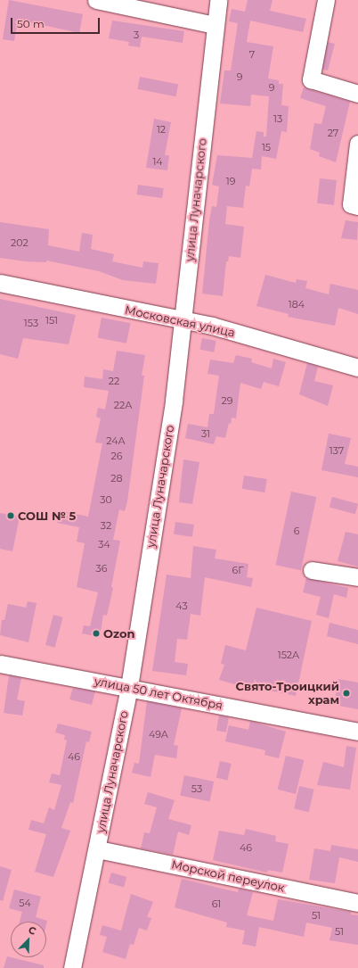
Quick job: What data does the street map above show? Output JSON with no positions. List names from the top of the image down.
{
  "streets": {
    "street": [
      "улица Луначарского",
      "Московская улица",
      "улица 50 лет Октября",
      "Морской переулок"
    ]
  },
  "crossings": [
    ["улица Луначарского", "Московская улица"],
    ["улица Луначарского", "улица 50 лет Октября"],
    ["улица Луначарского", "Морской переулок"]
  ],
  "places": ["СОШ № 5", "Ozon", "Свято-Троицкий храм"],
  "house_numbers": [
    "3",
    "7",
    "9",
    "9",
    "13",
    "12",
    "27",
    "15",
    "14",
    "19",
    "202",
    "184",
    "151",
    "153",
    "22",
    "29",
    "22А",
    "31",
    "24А",
    "137",
    "26",
    "28",
    "30",
    "32",
    "6",
    "34",
    "36",
    "6Г",
    "43",
    "152А",
    "49А",
    "46",
    "53",
    "46",
    "54",
    "61",
    "51",
    "51"
  ],
  "scale_bar": "50 m",
  "north": "top right"
}
